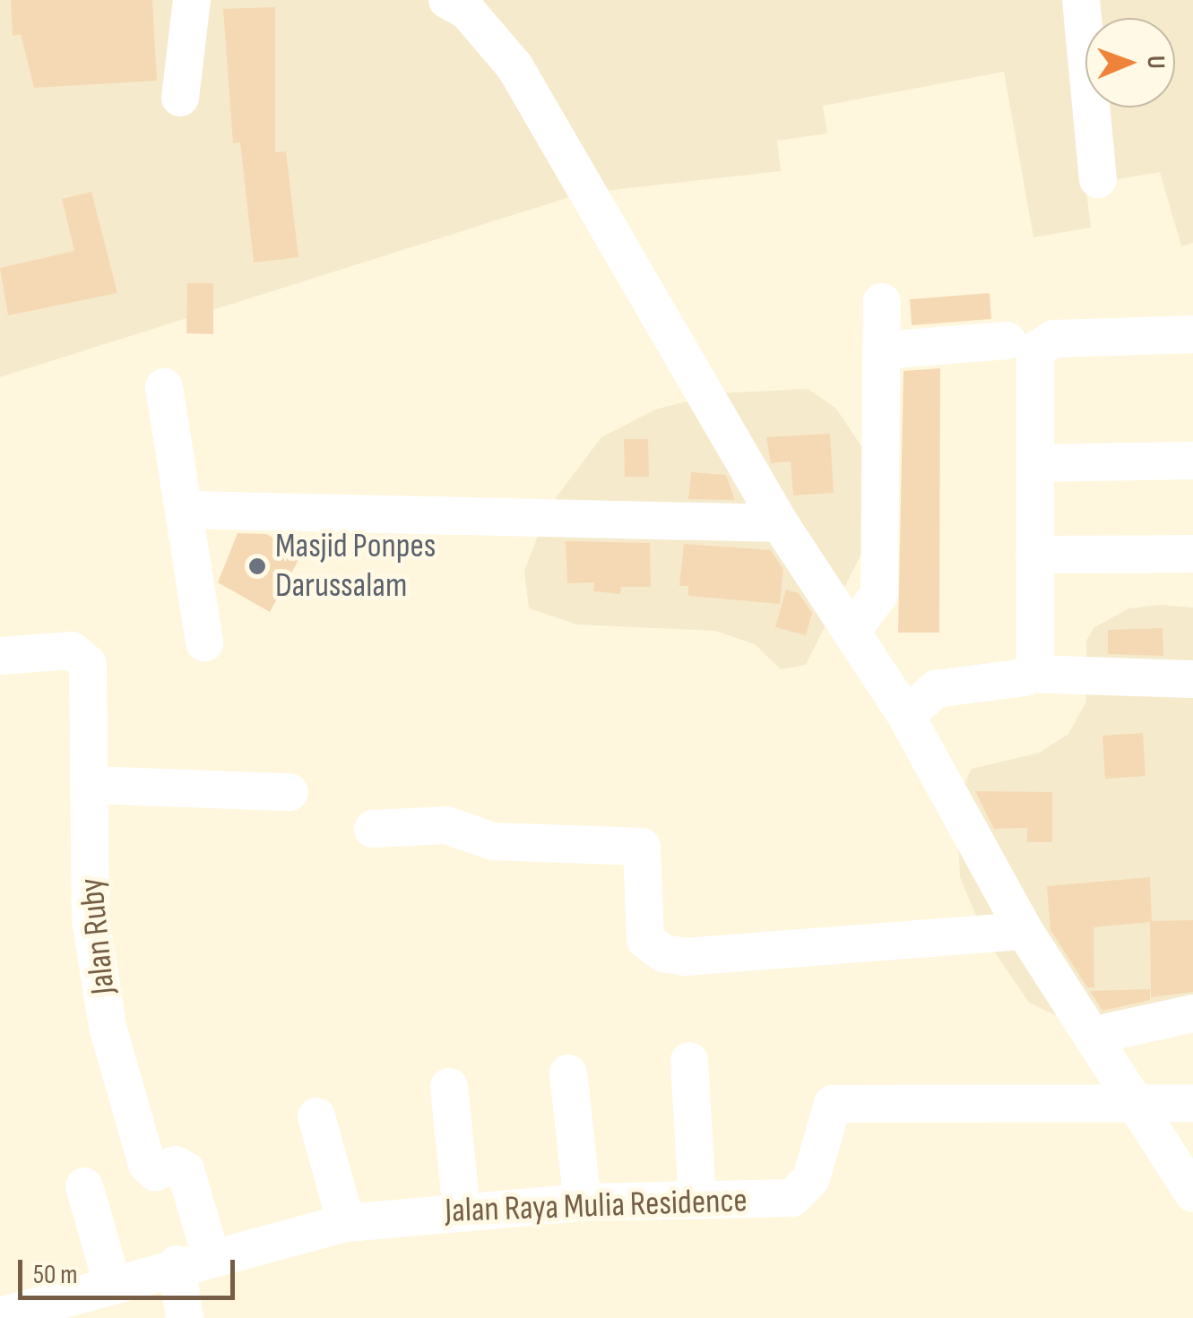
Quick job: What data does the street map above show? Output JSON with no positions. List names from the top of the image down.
{
  "streets": {
    "street": ["Jalan Ruby", "Jalan Raya Mulia Residence"]
  },
  "crossings": [
    ["Jalan Ruby", "Jalan Raya Mulia Residence"]
  ],
  "places": ["Masjid Ponpes Darussalam"],
  "scale_bar": "50 m",
  "north": "right"
}
